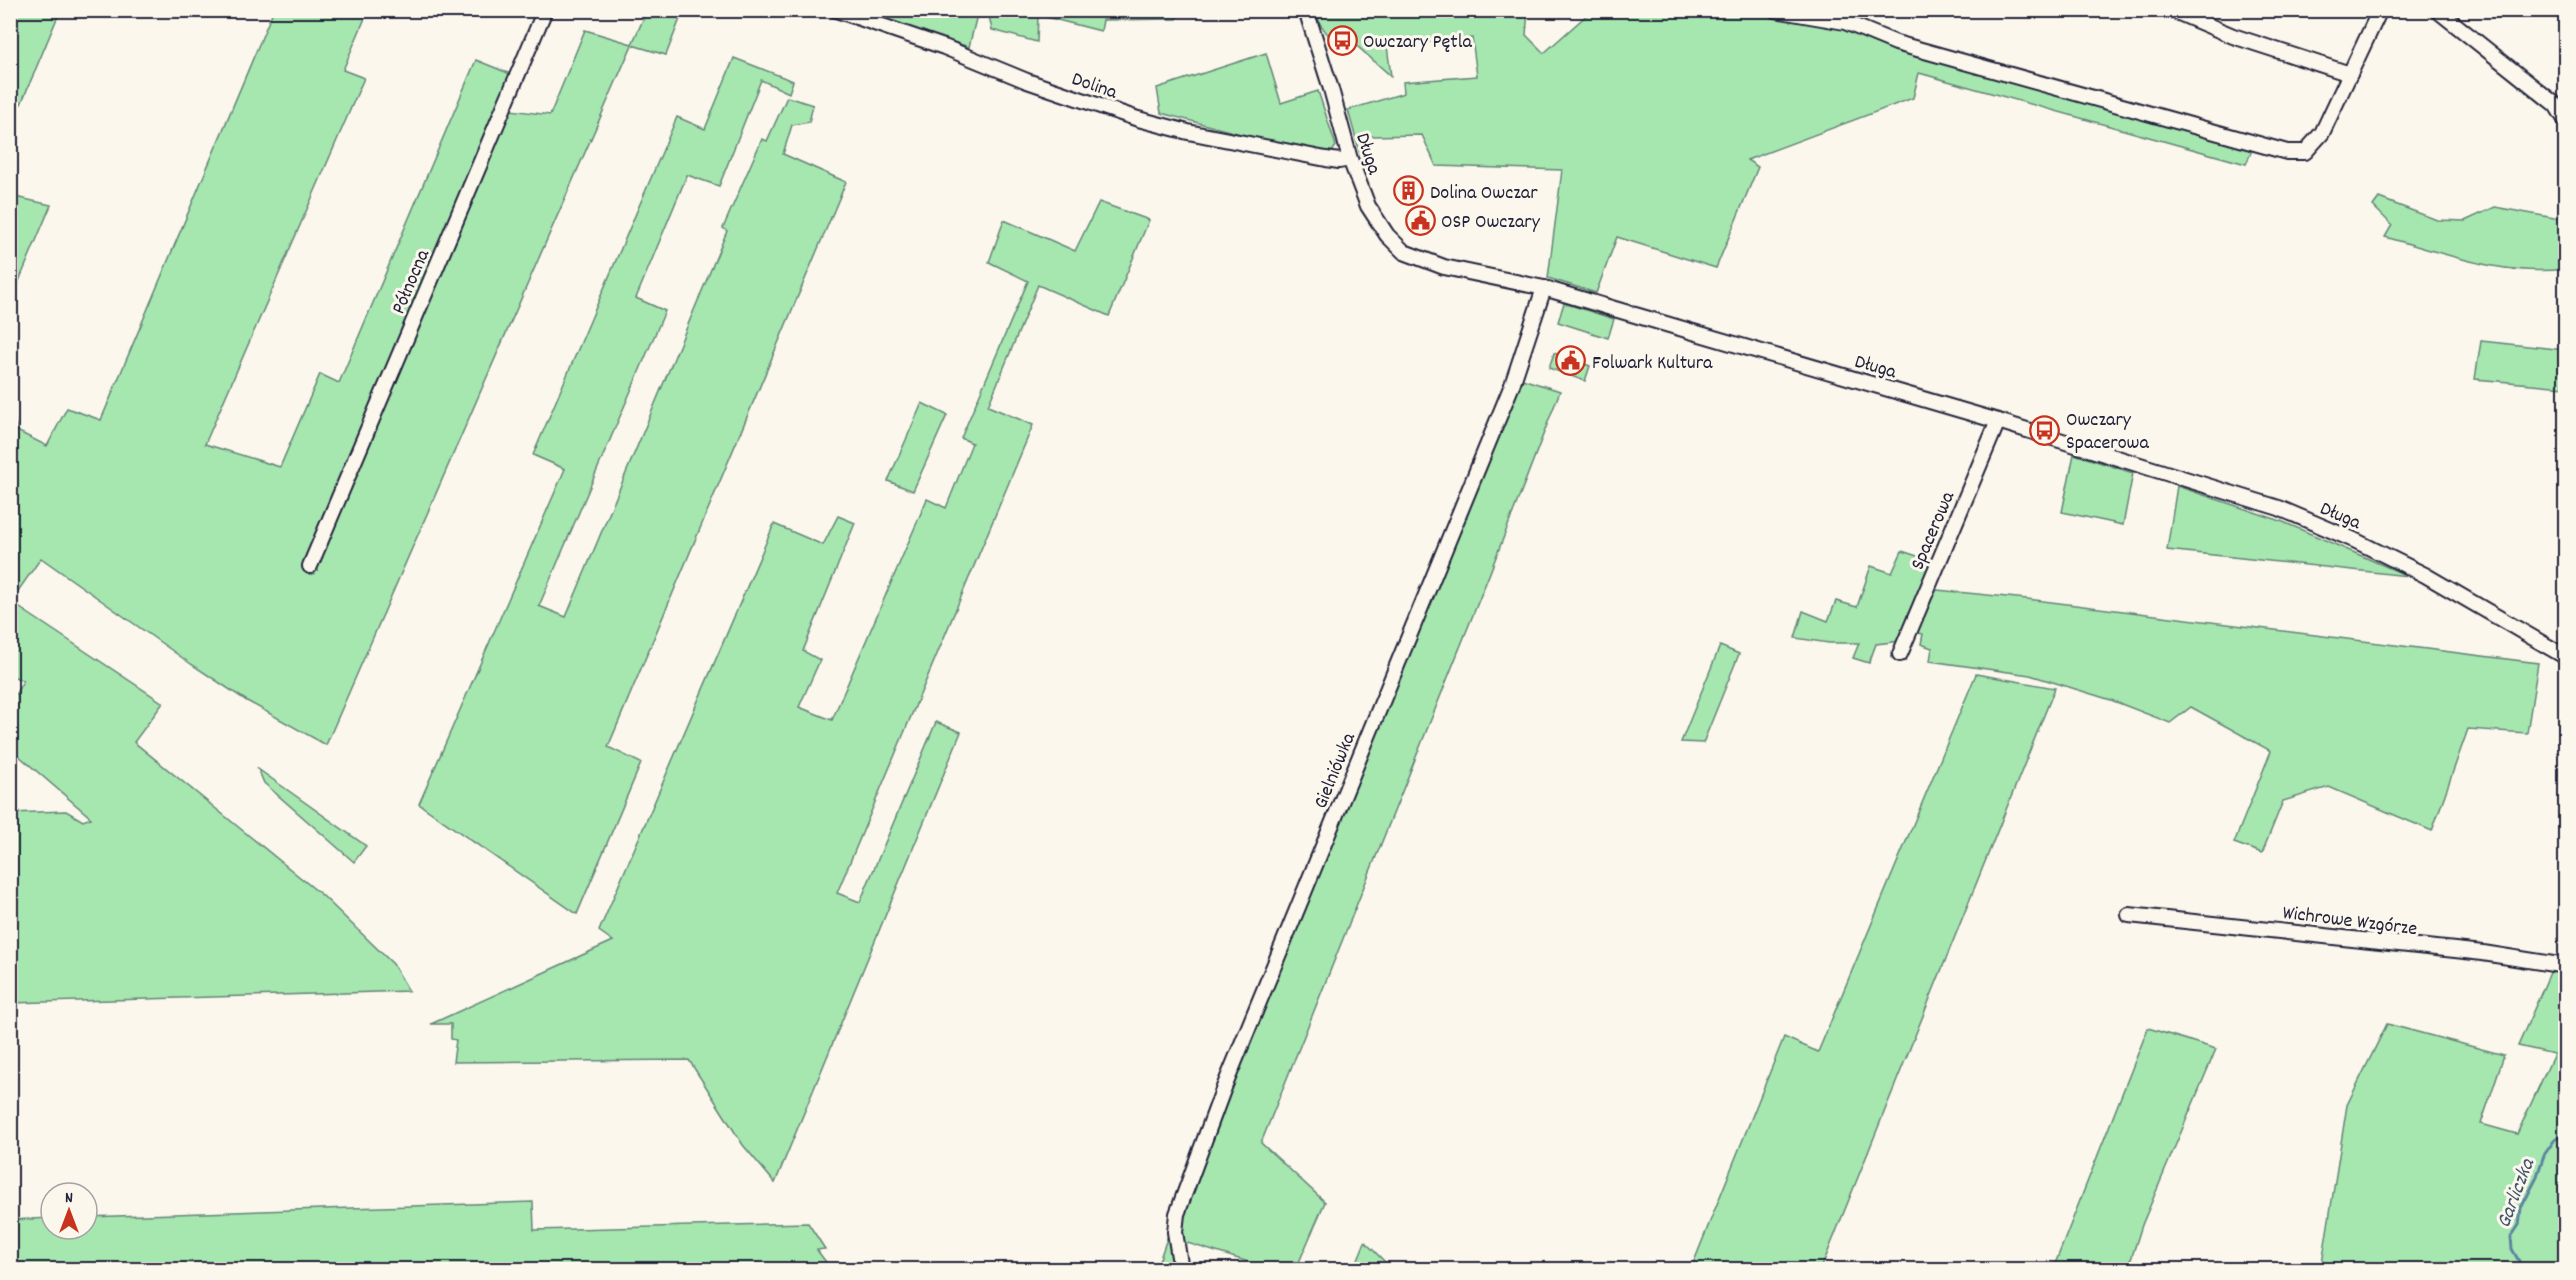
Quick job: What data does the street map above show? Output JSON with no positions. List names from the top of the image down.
{
  "streets": {
    "street": [
      "Dolina",
      "Długa",
      "Północna",
      "Spacerowa",
      "Gielniówka",
      "Wichrowe Wzgórze"
    ]
  },
  "crossings": [
    ["Dolina", "Długa"],
    ["Długa", "Spacerowa"],
    ["Długa", "Gielniówka"]
  ],
  "water": ["Garliczka"],
  "places": {
    "bus stop": ["Owczary Pętla", "Owczary Spacerowa"],
    "building": ["Dolina Owczar"],
    "public building": ["OSP Owczary", "Folwark Kultura"]
  },
  "north": "top"
}
